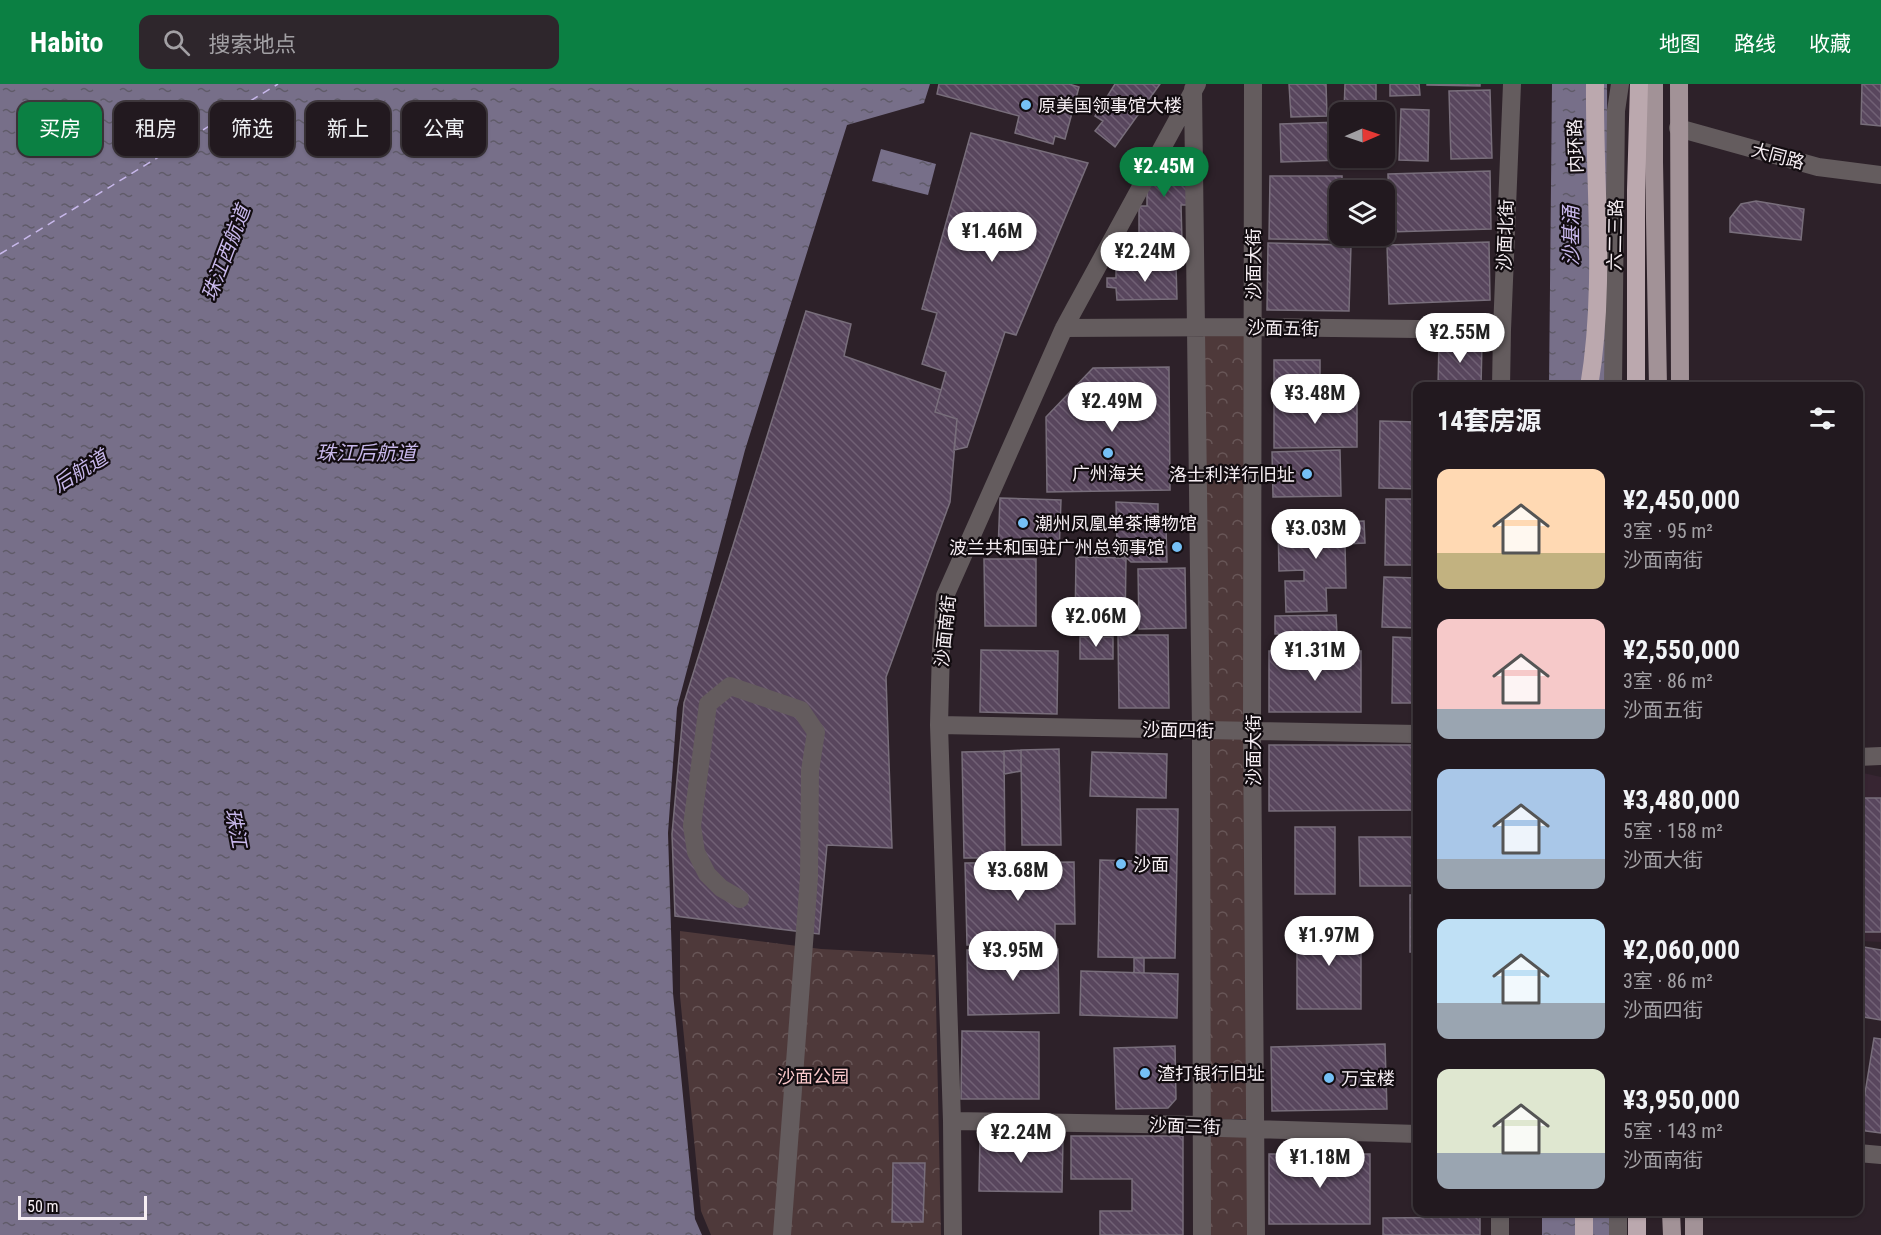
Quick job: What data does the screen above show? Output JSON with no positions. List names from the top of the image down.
{
  "streets": {
    "highway": ["内环路"],
    "street": [
      "大同路",
      "沙面北街",
      "六二三路",
      "沙面大街",
      "沙面五街",
      "沙面南街",
      "沙面四街",
      "沙面三街"
    ]
  },
  "crossings": [
    ["沙面北街", "沙面五街"],
    ["沙面大街", "沙面五街"],
    ["沙面大街", "沙面四街"],
    ["沙面大街", "沙面三街"],
    ["沙面五街", "沙面南街"],
    ["沙面南街", "沙面四街"],
    ["沙面南街", "沙面三街"]
  ],
  "water": [
    "沙基涌",
    "珠江西航道",
    "珠江后航道",
    "后航道",
    "珠江"
  ],
  "parks": ["沙面公园"],
  "places": [
    "原美国领事馆大楼",
    "广州海关",
    "洛士利洋行旧址",
    "潮州凤凰单茶博物馆",
    "波兰共和国驻广州总领事馆",
    "沙面",
    "渣打银行旧址",
    "万宝楼"
  ],
  "scale_bar": "50 m",
  "north": "right",
  "page": {
    "header": "Habito",
    "search": "搜索地点",
    "nav": ["地图", "路线", "收藏"],
    "chip": [
      "买房",
      "租房",
      "筛选",
      "新上",
      "公寓"
    ],
    "price": [
      "¥2.45M",
      "¥1.46M",
      "¥2.24M",
      "¥2.55M",
      "¥3.48M",
      "¥2.49M",
      "¥3.03M",
      "¥2.06M",
      "¥1.31M",
      "¥3.68M",
      "¥1.97M",
      "¥3.95M",
      "¥2.24M",
      "¥1.18M"
    ],
    "heading": "14套房源",
    "list": [
      {
        "name": "¥2,450,000",
        "note": "3室 · 95 m² · 沙面南街"
      },
      {
        "name": "¥2,550,000",
        "note": "3室 · 86 m² · 沙面五街"
      },
      {
        "name": "¥3,480,000",
        "note": "5室 · 158 m² · 沙面大街"
      },
      {
        "name": "¥2,060,000",
        "note": "3室 · 86 m² · 沙面四街"
      },
      {
        "name": "¥3,950,000",
        "note": "5室 · 143 m² · 沙面南街"
      }
    ],
    "scale": "50 m"
  }
}
